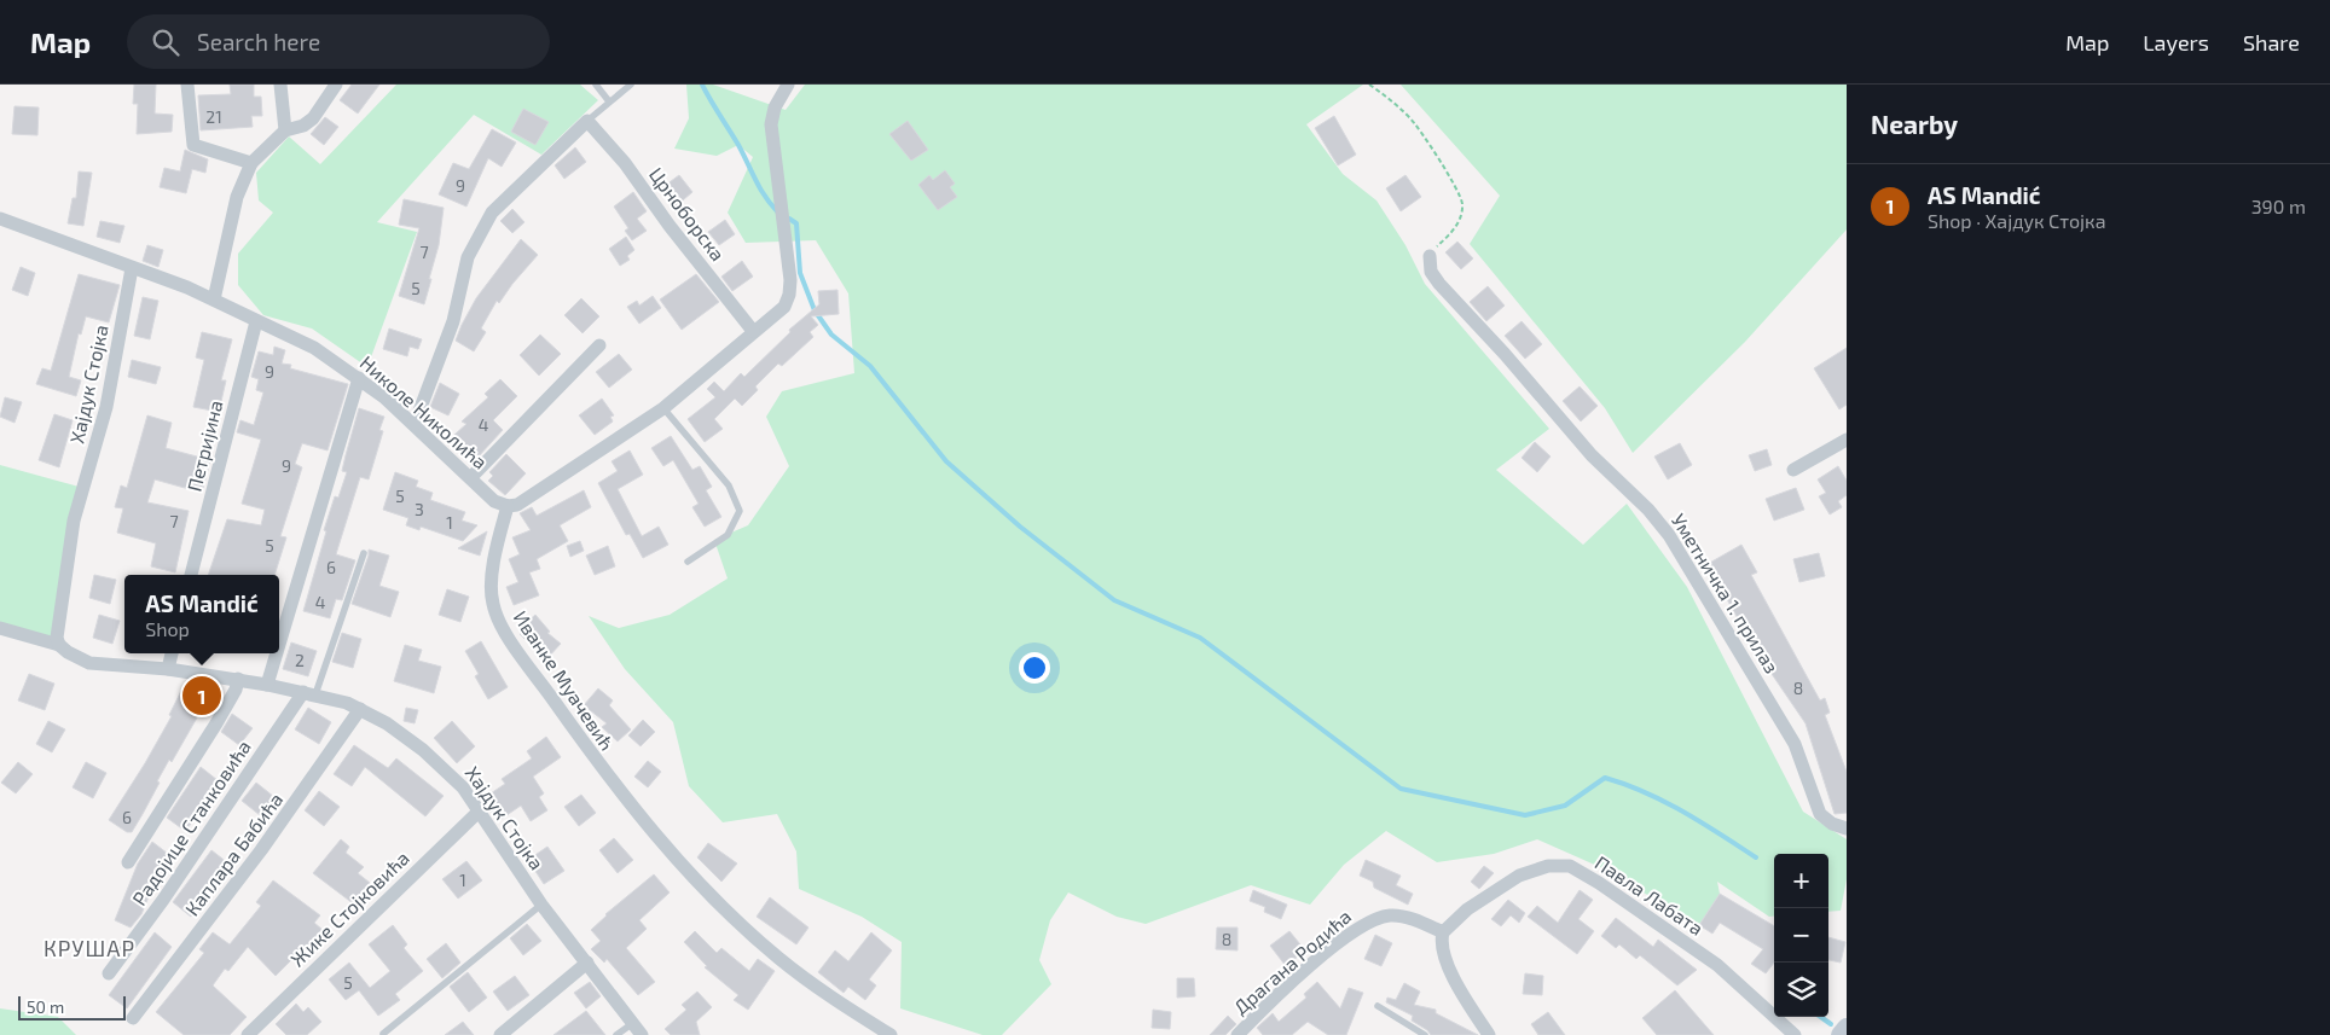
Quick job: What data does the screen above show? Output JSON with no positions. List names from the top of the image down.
{
  "streets": {
    "street": [
      "Црноборска",
      "Хајдук Стојка",
      "Николе Николића",
      "Петријина",
      "Уметничка 1. прилаз",
      "Иванке Муачевић",
      "Радојице Станковића",
      "Каплара Бабића",
      "Павла Лабата",
      "Жике Стојковића",
      "Драгана Родића"
    ]
  },
  "crossings": [
    ["Хајдук Стојка", "Николе Николића"],
    ["Хајдук Стојка", "Радојице Станковића"],
    ["Хајдук Стојка", "Каплара Бабића"],
    ["Хајдук Стојка", "Жике Стојковића"],
    ["Николе Николића", "Петријина"],
    ["Николе Николића", "Иванке Муачевић"],
    ["Павла Лабата", "Драгана Родића"]
  ],
  "districts": ["КРУШАР"],
  "house_numbers": [
    "21",
    "9",
    "7",
    "5",
    "9",
    "4",
    "9",
    "5",
    "3",
    "7",
    "1",
    "5",
    "6",
    "4",
    "2",
    "8",
    "6",
    "1",
    "8",
    "5"
  ],
  "scale_bar": "50 m",
  "page": {
    "header": "Map",
    "search": "Search here",
    "nav": ["Map", "Layers", "Share"],
    "heading": "Nearby",
    "list": [
      {
        "mark": "1",
        "name": "AS Mandić",
        "note": "Shop · Хајдук Стојка",
        "value": "390 m"
      }
    ],
    "popup": ["AS Mandić", "Shop"],
    "pins": "1",
    "map_buttons": ["+", "−"],
    "scale": "50 m"
  }
}
